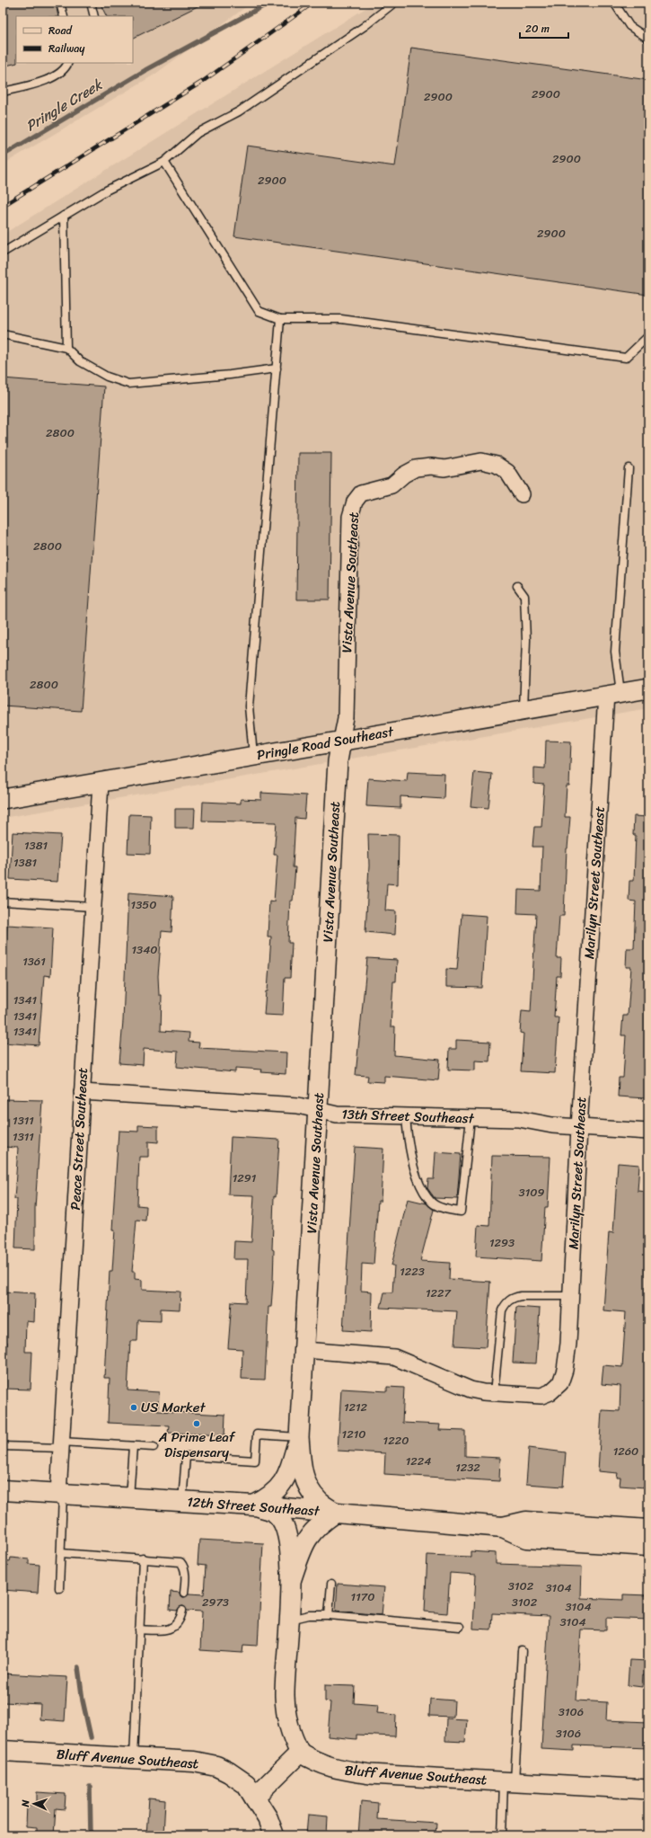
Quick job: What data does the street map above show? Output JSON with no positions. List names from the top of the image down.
{
  "streets": {
    "main road": ["12th Street Southeast", "Bluff Avenue Southeast"],
    "street": [
      "Vista Avenue Southeast",
      "Pringle Road Southeast",
      "Marilyn Street Southeast",
      "13th Street Southeast",
      "Peace Street Southeast"
    ]
  },
  "crossings": [
    ["Vista Avenue Southeast", "Pringle Road Southeast"],
    ["Vista Avenue Southeast", "Marilyn Street Southeast"],
    ["Vista Avenue Southeast", "13th Street Southeast"],
    ["Pringle Road Southeast", "Marilyn Street Southeast"],
    ["Pringle Road Southeast", "Peace Street Southeast"],
    ["Marilyn Street Southeast", "13th Street Southeast"],
    ["13th Street Southeast", "Peace Street Southeast"],
    ["Peace Street Southeast", "12th Street Southeast"]
  ],
  "water": ["Pringle Creek"],
  "places": ["US Market", "A Prime Leaf Dispensary"],
  "house_numbers": [
    "2900",
    "2900",
    "2900",
    "2900",
    "2900",
    "2800",
    "2800",
    "2800",
    "1381",
    "1381",
    "1350",
    "1340",
    "1361",
    "1341",
    "1341",
    "1341",
    "1311",
    "1311",
    "1291",
    "3109",
    "1293",
    "1223",
    "1227",
    "1212",
    "1210",
    "1220",
    "1260",
    "1224",
    "1232",
    "3102",
    "3104",
    "1170",
    "2973",
    "3102",
    "3104",
    "3104",
    "3106",
    "3106"
  ],
  "legend": ["Road", "Railway"],
  "scale_bar": "20 m",
  "north": "left"
}
